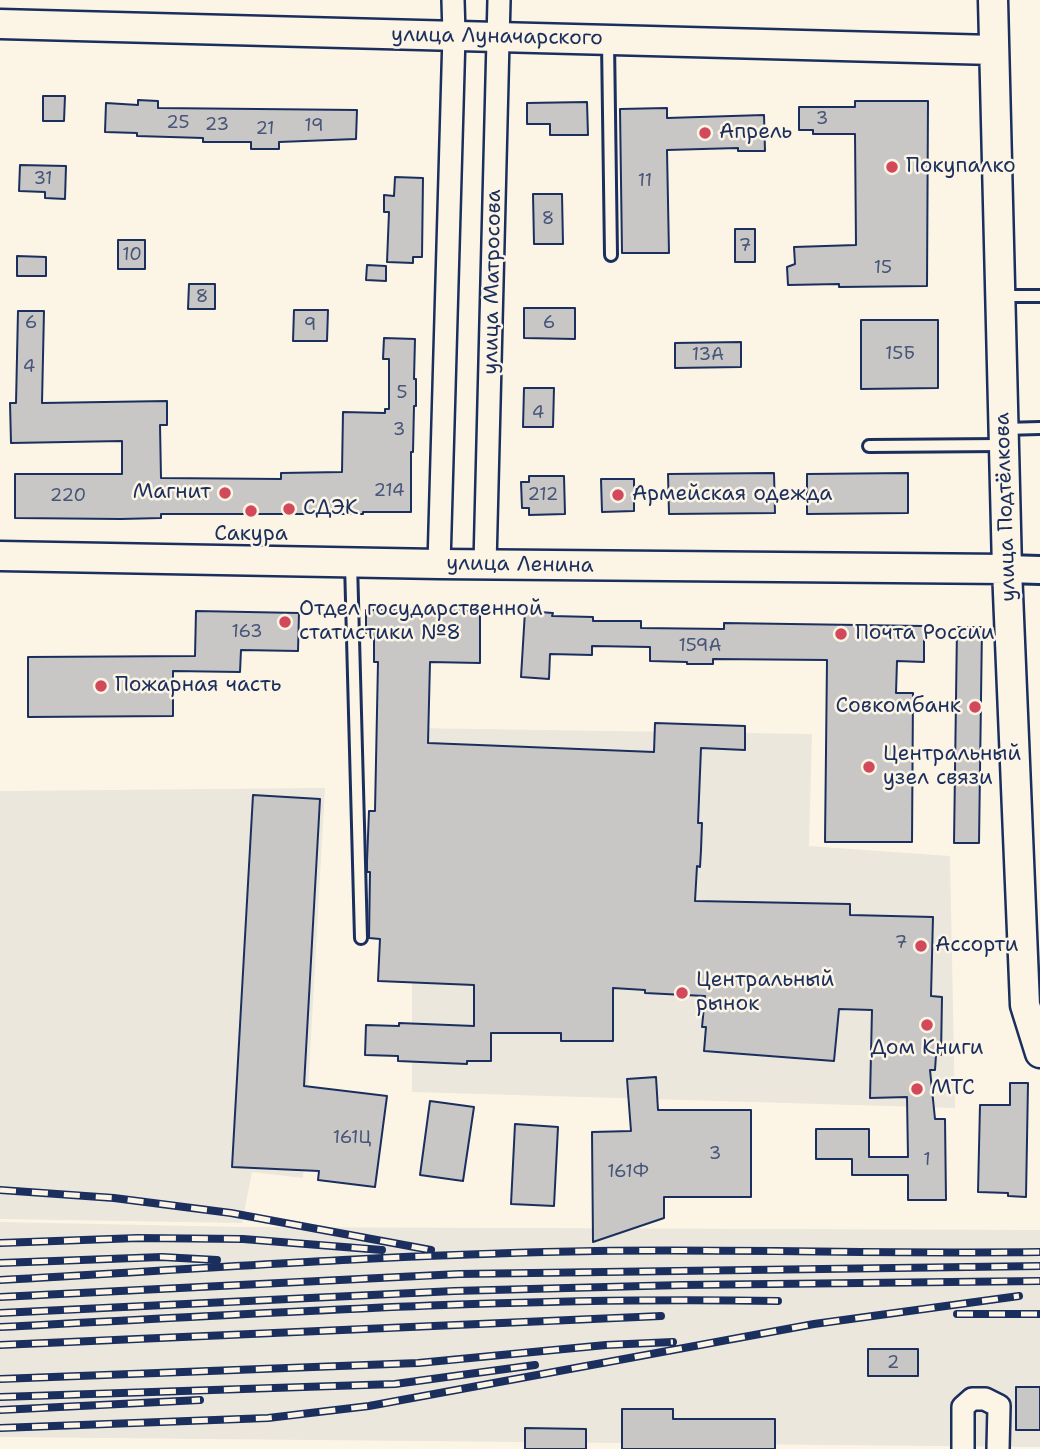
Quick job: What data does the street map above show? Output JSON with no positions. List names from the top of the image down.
{
  "streets": {
    "main road": ["улица Луначарского", "улица Подтёлкова", "улица Ленина"],
    "street": ["улица Матросова"]
  },
  "crossings": [
    ["улица Луначарского", "улица Матросова"],
    ["улица Луначарского", "улица Подтёлкова"],
    ["улица Матросова", "улица Ленина"],
    ["улица Подтёлкова", "улица Ленина"]
  ],
  "places": [
    "Апрель",
    "Покупалко",
    "Магнит",
    "Армейская одежда",
    "СДЭК",
    "Сакура",
    "Отдел государственной статистики №8",
    "Почта России",
    "Пожарная часть",
    "Совкомбанк",
    "Центральный узел связи",
    "Ассорти",
    "Центральный рынок",
    "Дом Книги",
    "МТС"
  ],
  "house_numbers": [
    "3",
    "25",
    "23",
    "19",
    "21",
    "31",
    "11",
    "8",
    "7",
    "10",
    "15",
    "8",
    "6",
    "6",
    "9",
    "15Б",
    "13А",
    "4",
    "5",
    "4",
    "3",
    "214",
    "212",
    "220",
    "163",
    "159А",
    "7",
    "161Ц",
    "3",
    "1",
    "161Ф",
    "2"
  ]
}
